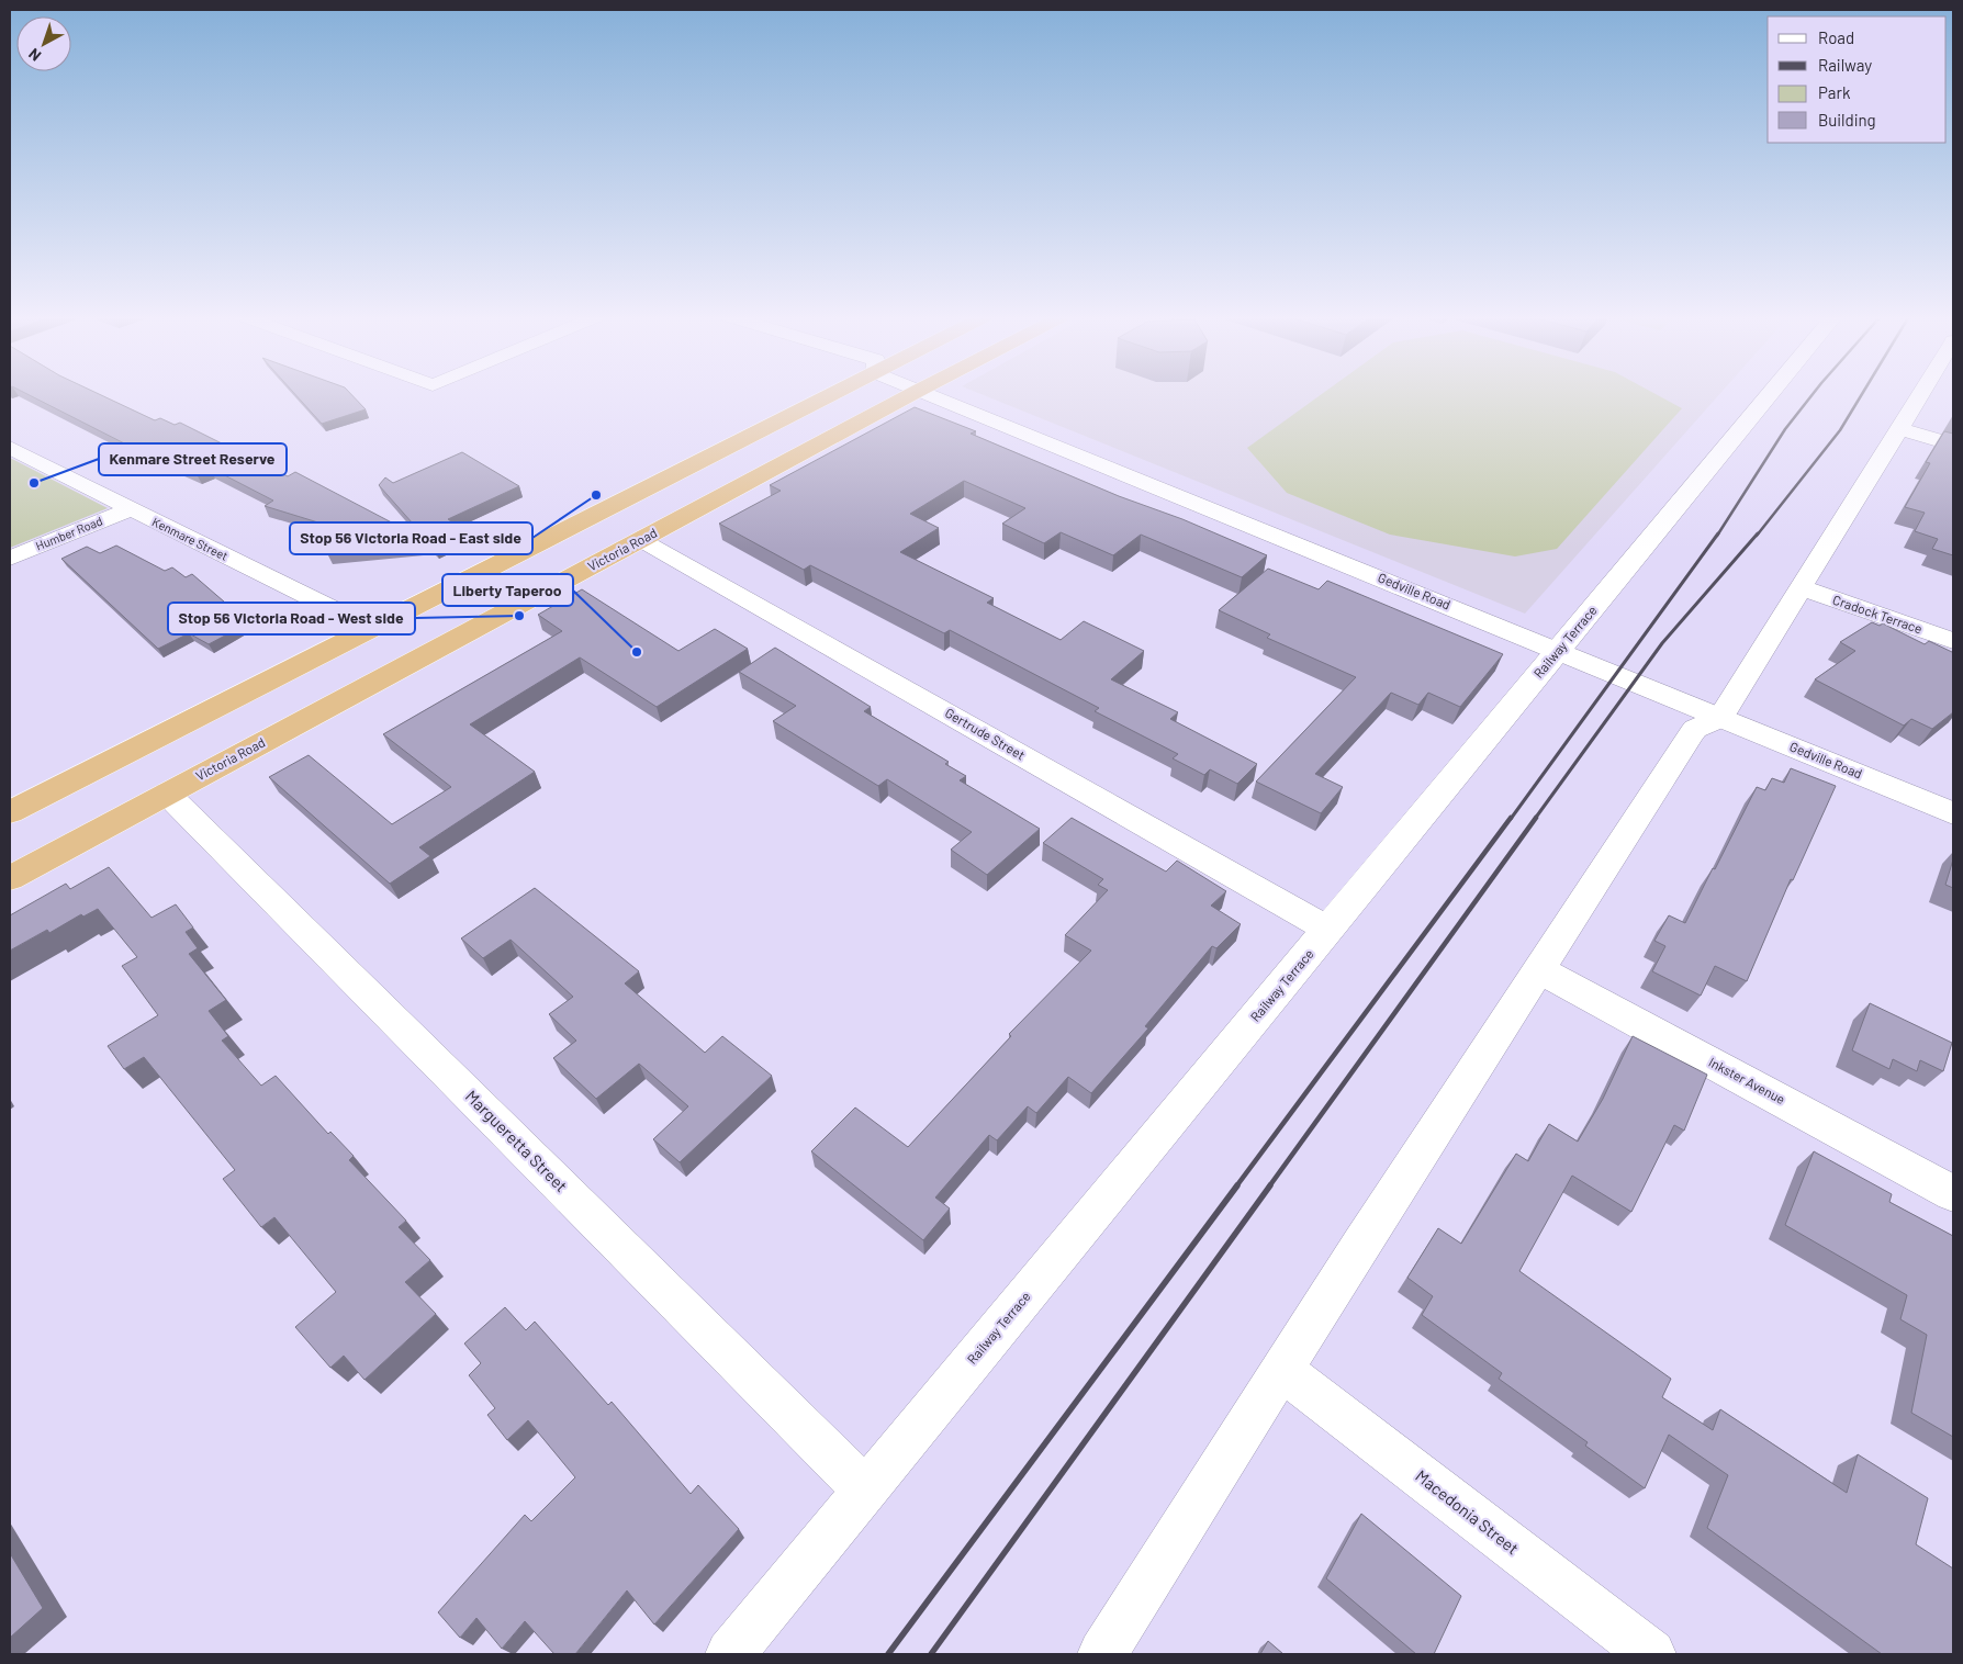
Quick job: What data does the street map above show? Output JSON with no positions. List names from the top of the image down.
{
  "streets": {
    "highway": ["Victoria Road"],
    "street": [
      "Humber Road",
      "Kenmare Street",
      "Gedville Road",
      "Cradock Terrace",
      "Railway Terrace",
      "Gertrude Street",
      "Inkster Avenue",
      "Margueretta Street",
      "Macedonia Street"
    ]
  },
  "crossings": [
    ["Humber Road", "Kenmare Street"],
    ["Victoria Road", "Gertrude Street"],
    ["Victoria Road", "Margueretta Street"],
    ["Gedville Road", "Railway Terrace"],
    ["Railway Terrace", "Gertrude Street"],
    ["Railway Terrace", "Margueretta Street"]
  ],
  "places": [
    "Kenmare Street Reserve",
    "Stop 56 Victoria Road - East side",
    "Stop 56 Victoria Road - West side",
    "Liberty Taperoo"
  ],
  "legend": [
    "Road",
    "Railway",
    "Park",
    "Building"
  ],
  "north": "bottom left"
}
